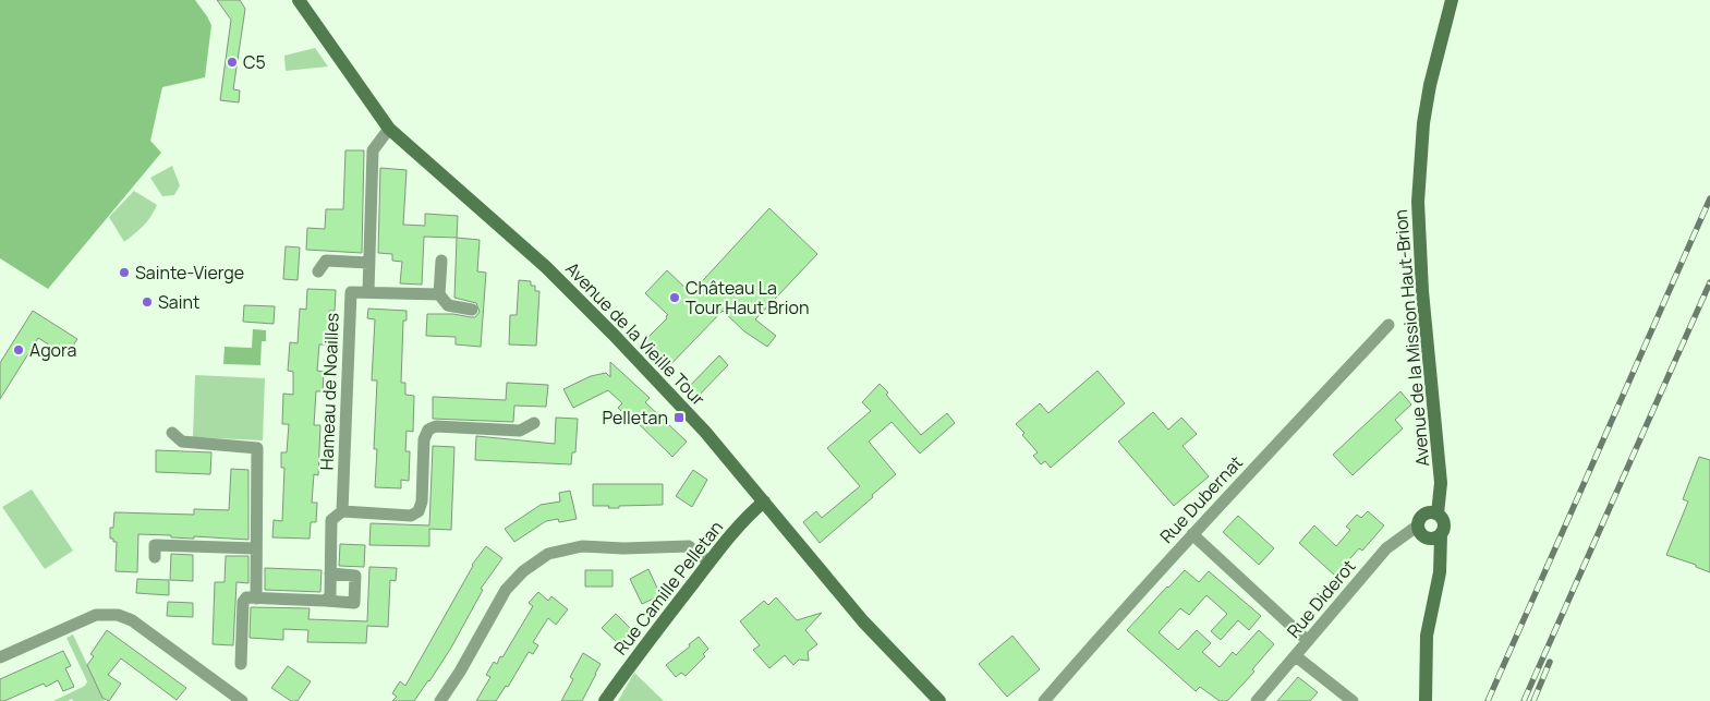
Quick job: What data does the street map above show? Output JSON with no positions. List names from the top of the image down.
{
  "streets": {
    "street": [
      "Avenue de la Vieille Tour",
      "Avenue de la Mission Haut-Brion",
      "Hameau de Noailles",
      "Rue Dubernat",
      "Rue Camille Pelletan",
      "Rue Diderot"
    ]
  },
  "crossings": [
    ["Avenue de la Vieille Tour", "Rue Camille Pelletan"],
    ["Avenue de la Mission Haut-Brion", "Rue Diderot"]
  ],
  "places": {
    "other": [
      "C5",
      "Sainte-Vierge",
      "Château La Tour Haut Brion",
      "Saint",
      "Agora"
    ],
    "transit": ["Pelletan"]
  }
}
